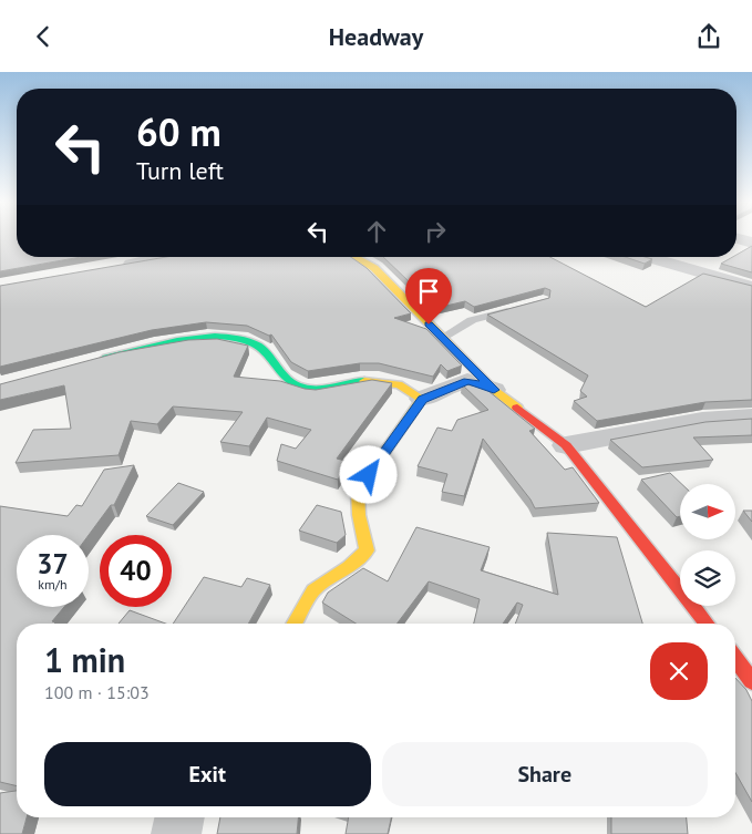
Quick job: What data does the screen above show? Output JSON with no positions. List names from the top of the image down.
{
  "north": "right",
  "page": {
    "header": "Headway",
    "turn": ["60 m", "Turn left"],
    "speed": "37 km/h",
    "limit": "40",
    "heading": ["1 min", "100 m · 15:03"],
    "buttons": ["Exit", "Share"]
  }
}
